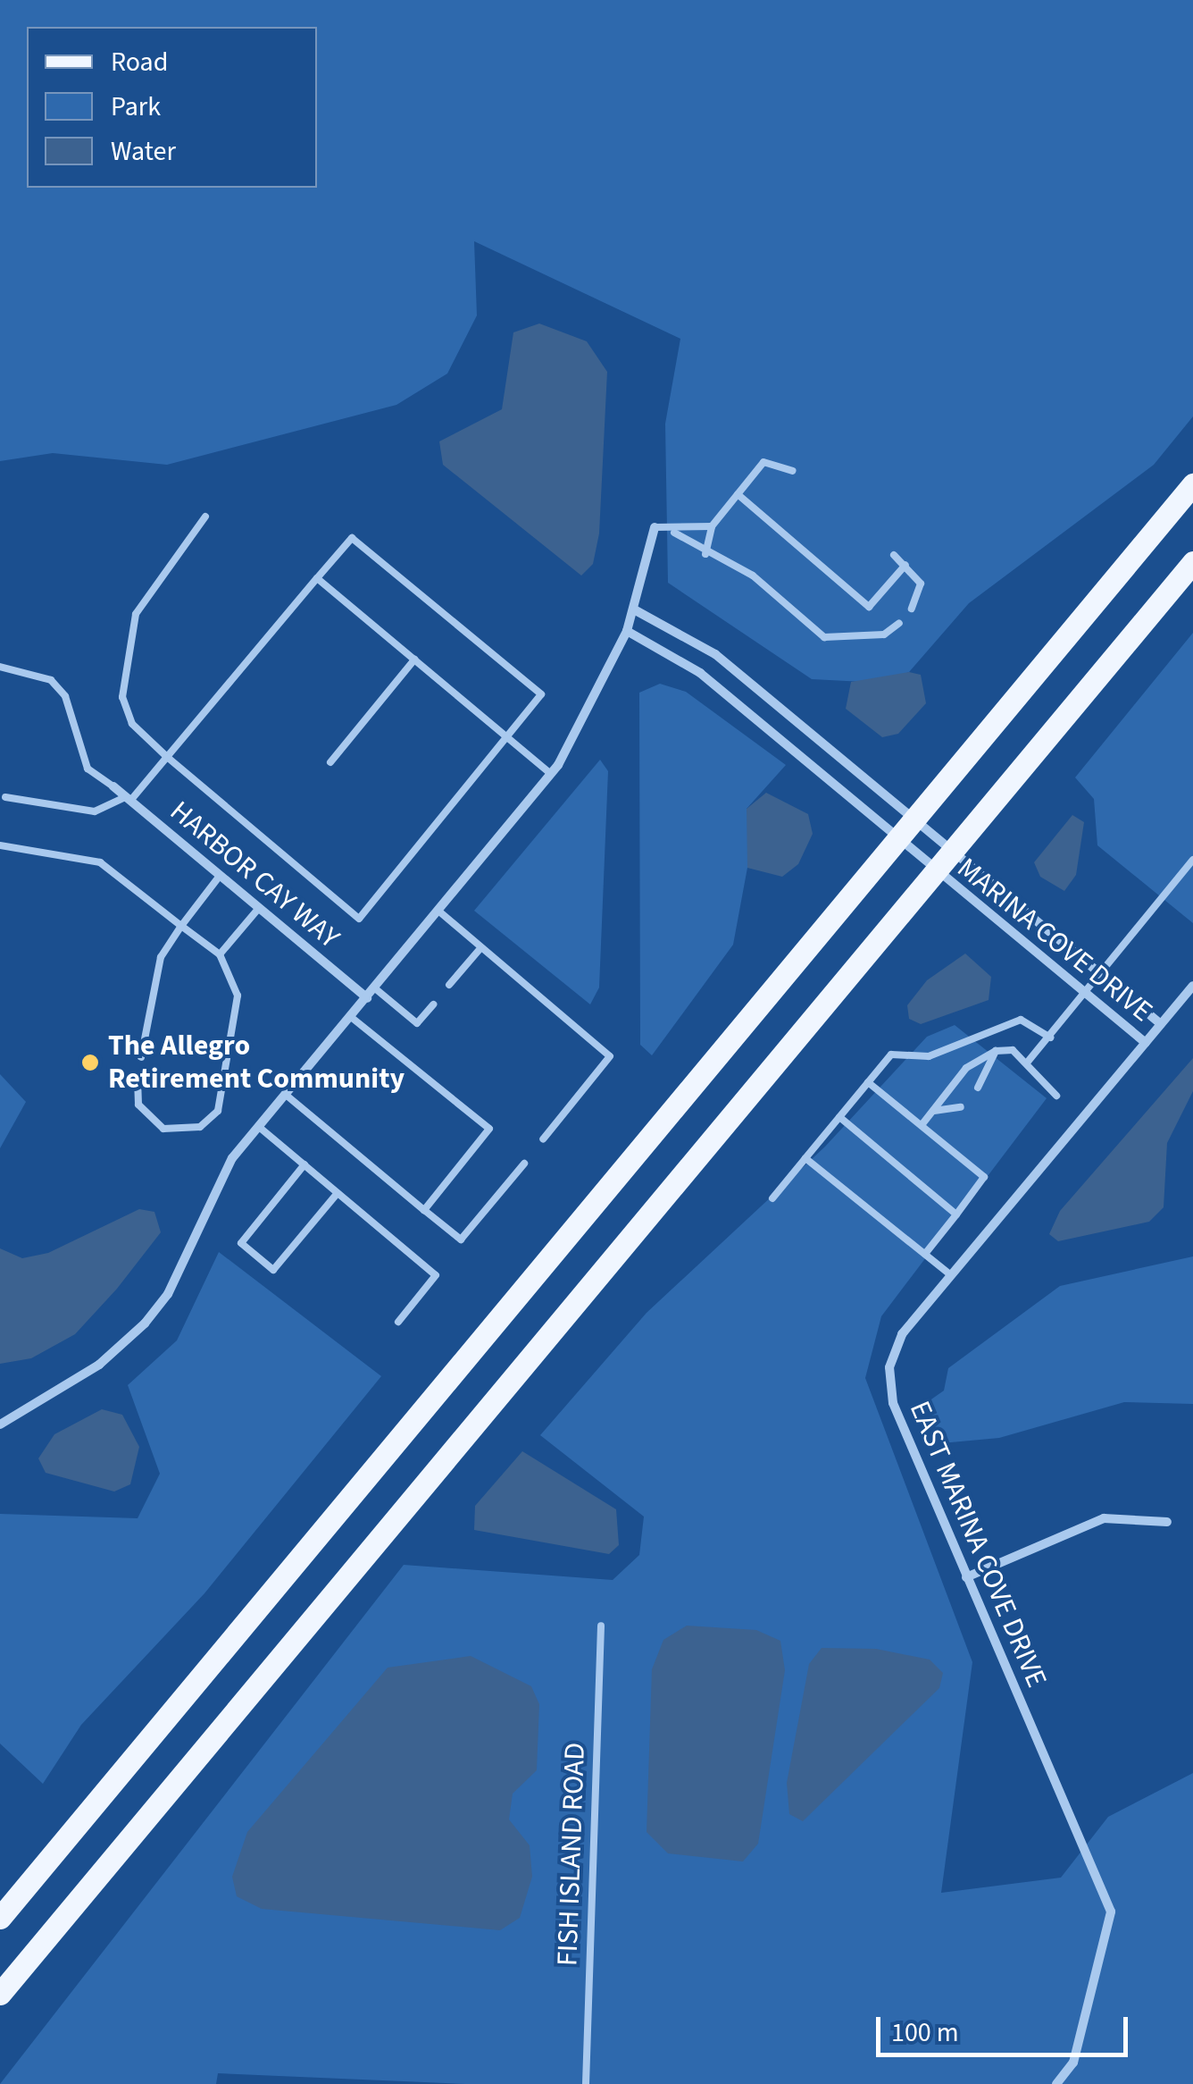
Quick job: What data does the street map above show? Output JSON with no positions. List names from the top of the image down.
{
  "streets": {
    "street": ["HARBOR CAY WAY", "MARINA COVE DRIVE", "EAST MARINA COVE DRIVE"],
    "lane": ["FISH ISLAND ROAD"]
  },
  "crossings": [
    ["MARINA COVE DRIVE", "EAST MARINA COVE DRIVE"]
  ],
  "places": ["The Allegro Retirement Community"],
  "legend": ["Road", "Park", "Water"],
  "scale_bar": "100 m"
}
